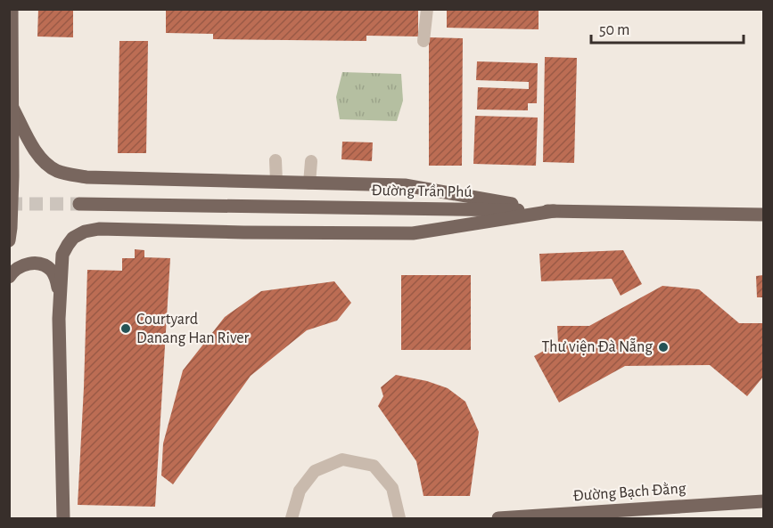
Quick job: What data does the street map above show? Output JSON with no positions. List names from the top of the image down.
{
  "streets": {
    "main road": ["Đường Trần Phú", "Đường Bạch Đằng"]
  },
  "places": ["Courtyard Danang Han River", "Thư viện Đà Nẵng"],
  "scale_bar": "50 m"
}
